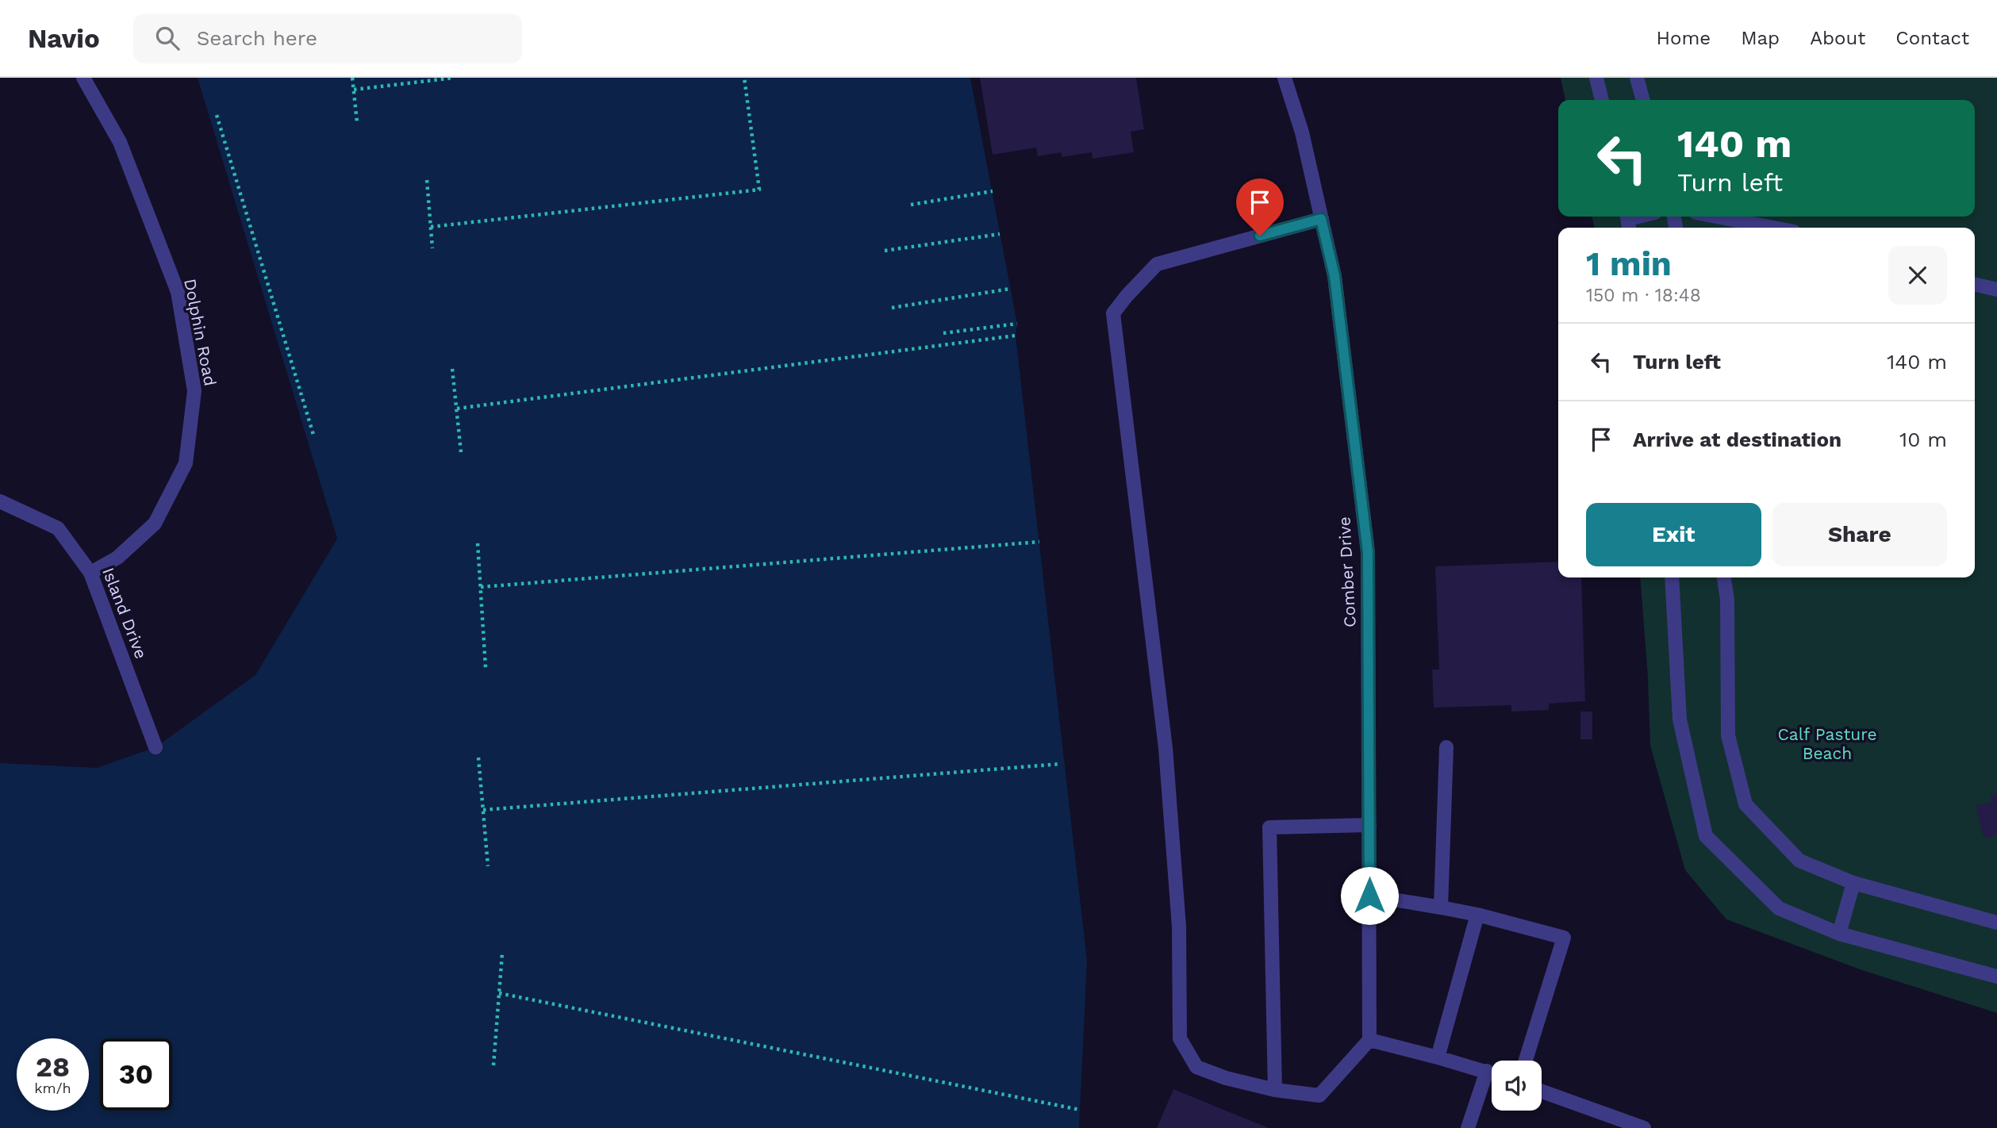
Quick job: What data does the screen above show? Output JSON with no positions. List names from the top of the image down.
{
  "streets": {
    "street": ["Dolphin Road", "Comber Drive", "Island Drive"]
  },
  "crossings": [
    ["Dolphin Road", "Island Drive"]
  ],
  "parks": ["Calf Pasture Beach"],
  "page": {
    "header": "Navio",
    "search": "Search here",
    "nav": [
      "Home",
      "Map",
      "About",
      "Contact"
    ],
    "turn": ["140 m", "Turn left"],
    "heading": ["1 min", "150 m · 18:48"],
    "list": [
      {
        "name": "Turn left",
        "value": "140 m"
      },
      {
        "name": "Arrive at destination",
        "value": "10 m"
      }
    ],
    "buttons": ["Exit", "Share"],
    "speed": "28 km/h",
    "limit": "30"
  }
}
